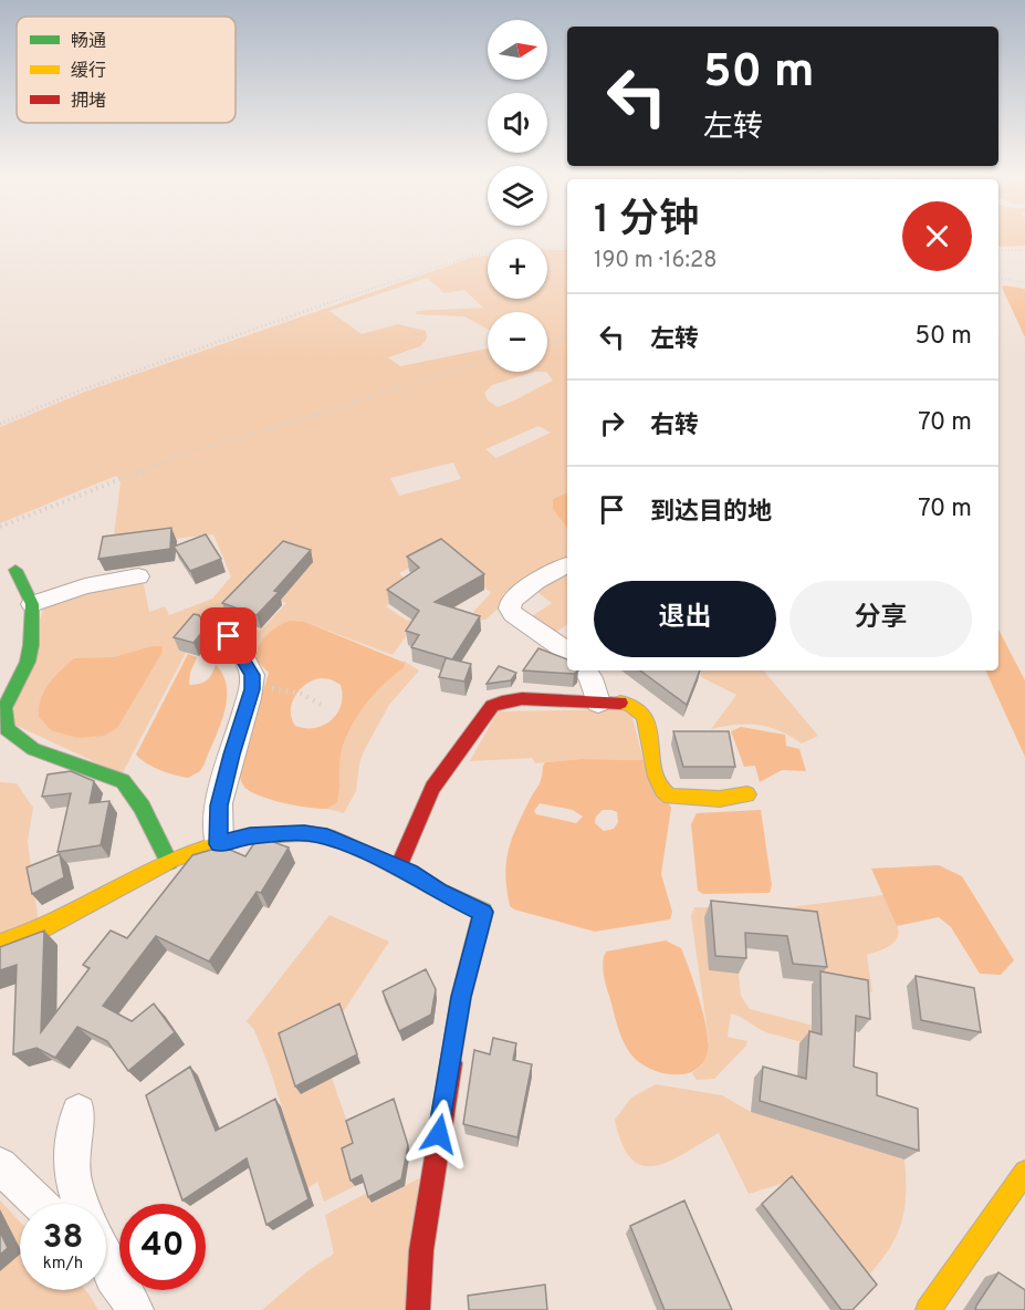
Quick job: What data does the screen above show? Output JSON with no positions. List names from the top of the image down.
{
  "legend": ["畅通", "缓行", "拥堵"],
  "north": "right",
  "page": {
    "map_buttons": ["+", "−"],
    "turn": ["50 m", "左转"],
    "heading": ["1 分钟", "190 m · 16:28"],
    "list": [
      {
        "name": "左转",
        "value": "50 m"
      },
      {
        "name": "右转",
        "value": "70 m"
      },
      {
        "name": "到达目的地",
        "value": "70 m"
      }
    ],
    "buttons": ["退出", "分享"],
    "speed": "38 km/h",
    "limit": "40"
  }
}
